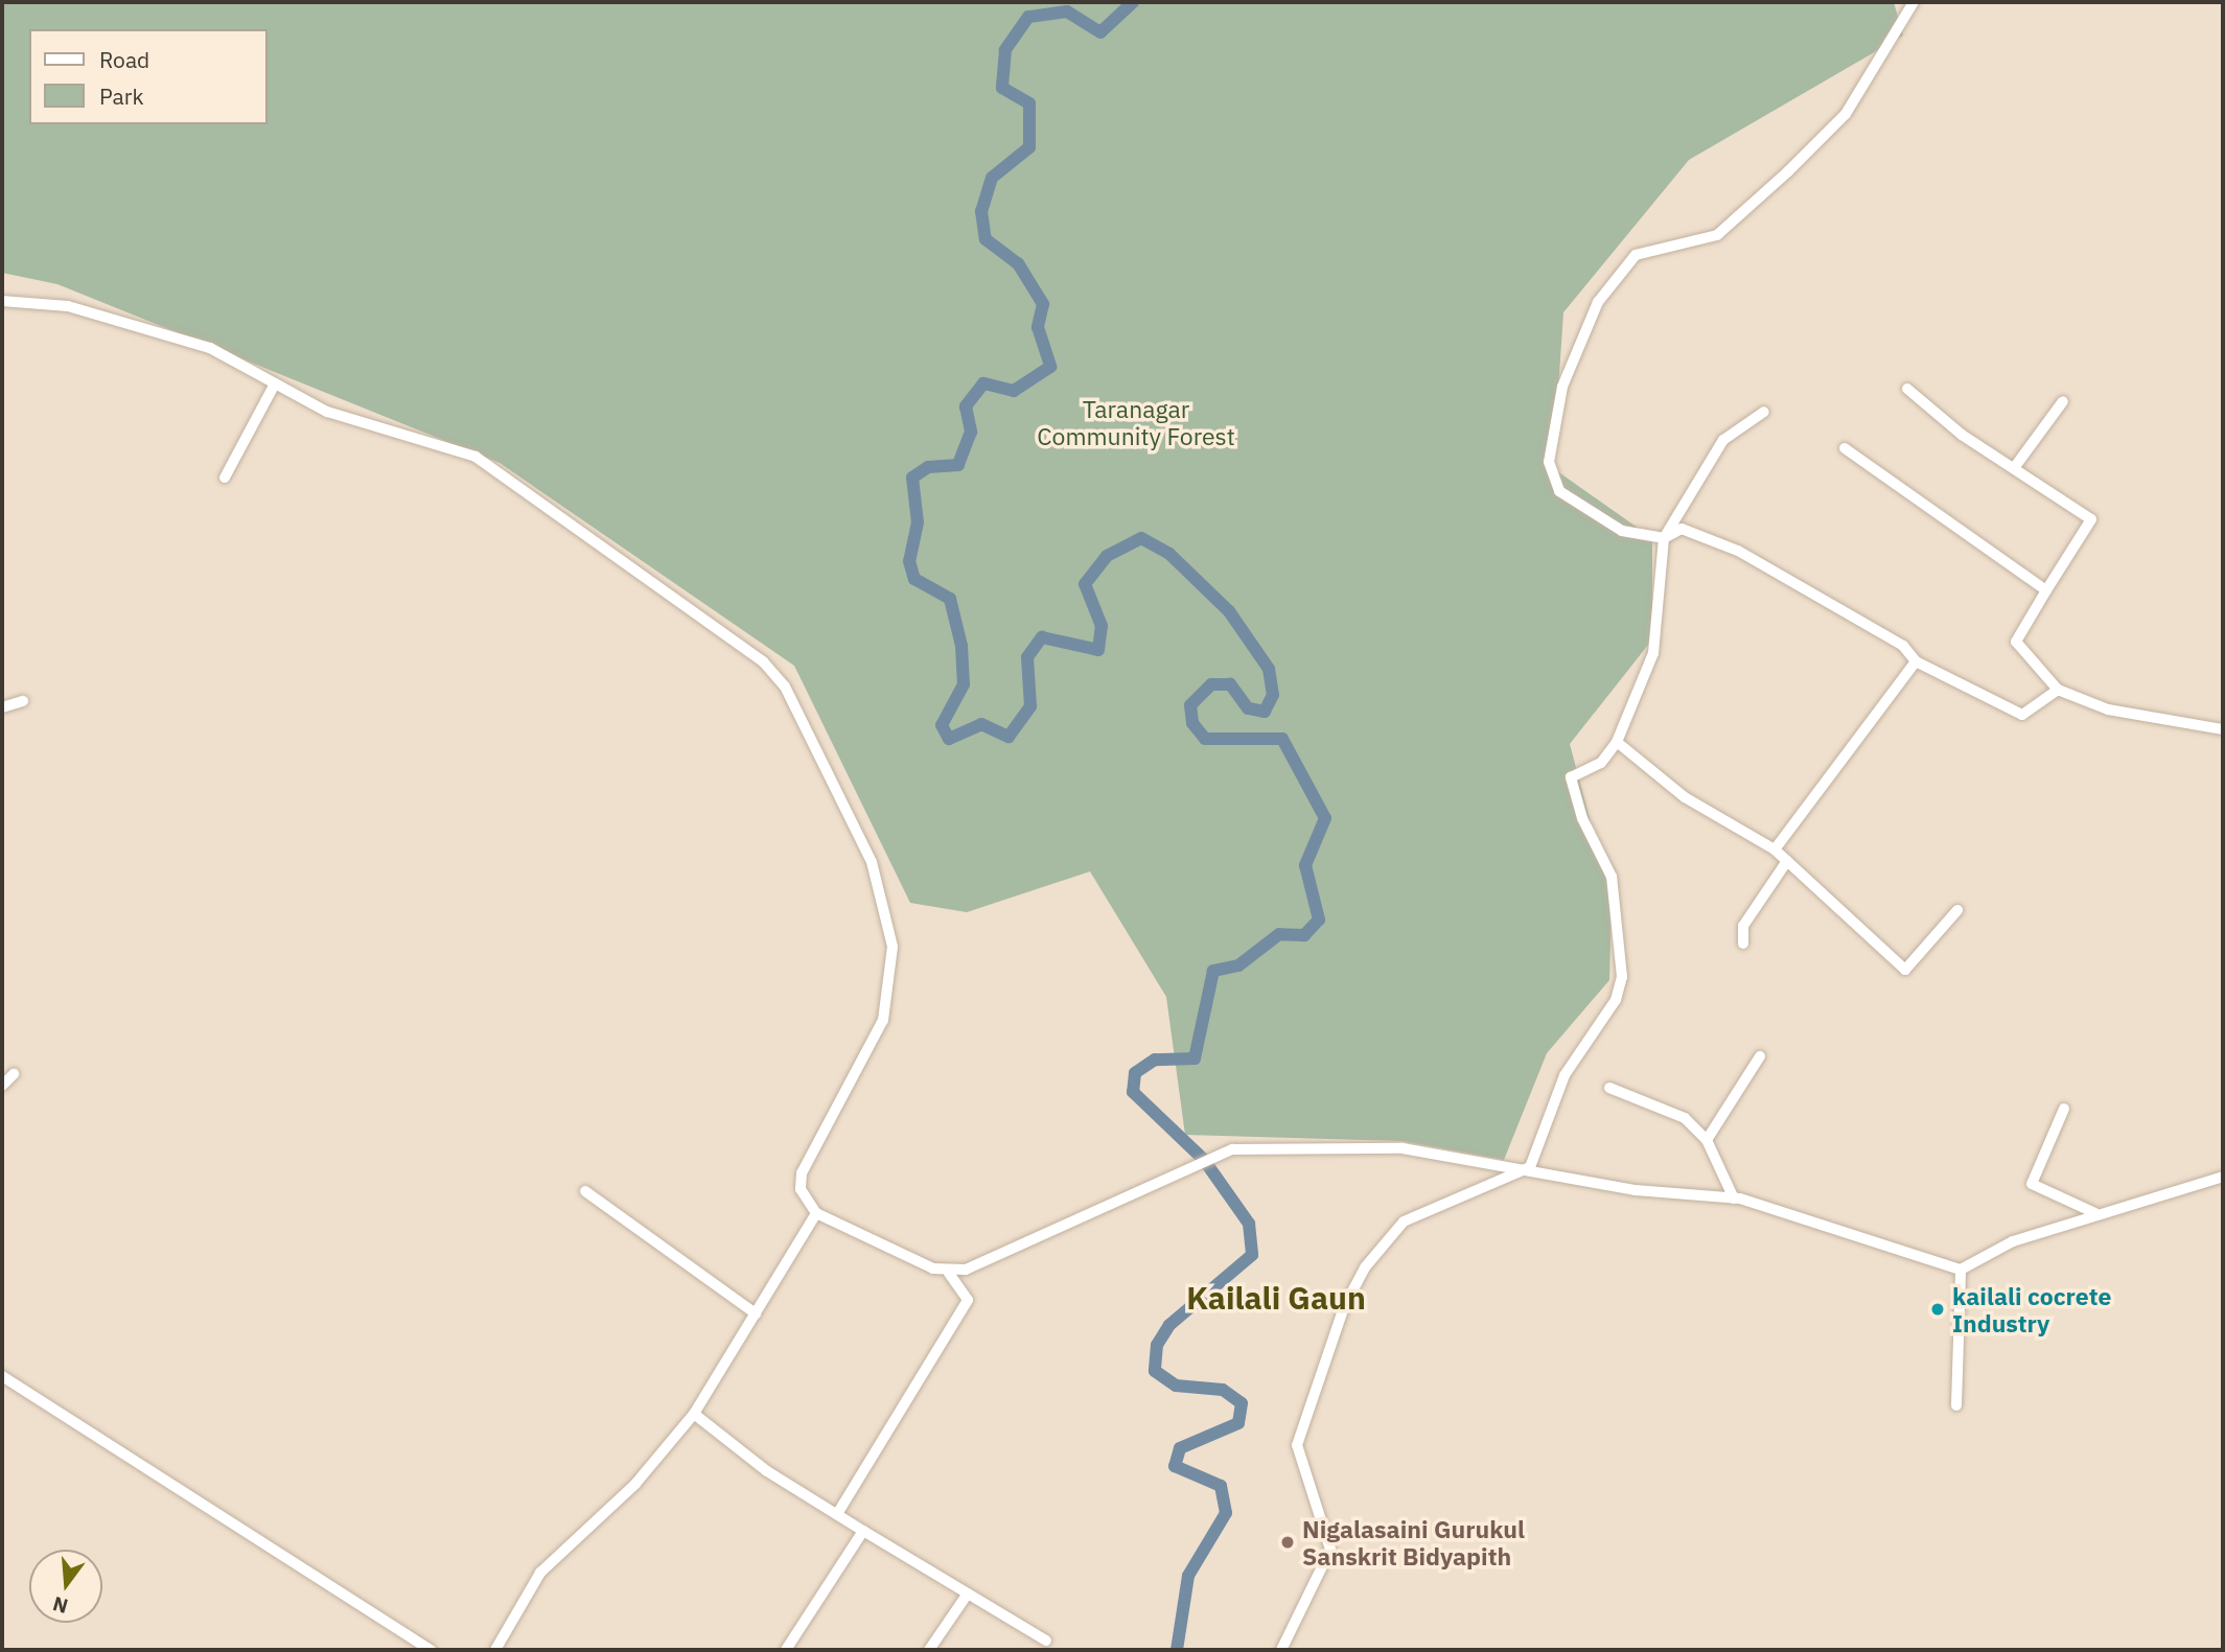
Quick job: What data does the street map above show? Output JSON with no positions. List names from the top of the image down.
{
  "districts": ["Kailali Gaun"],
  "parks": ["Taranagar Community Forest"],
  "places": ["kailali cocrete Industry", "Nigalasaini Gurukul Sanskrit Bidyapith"],
  "legend": ["Road", "Park"],
  "north": "bottom"
}
